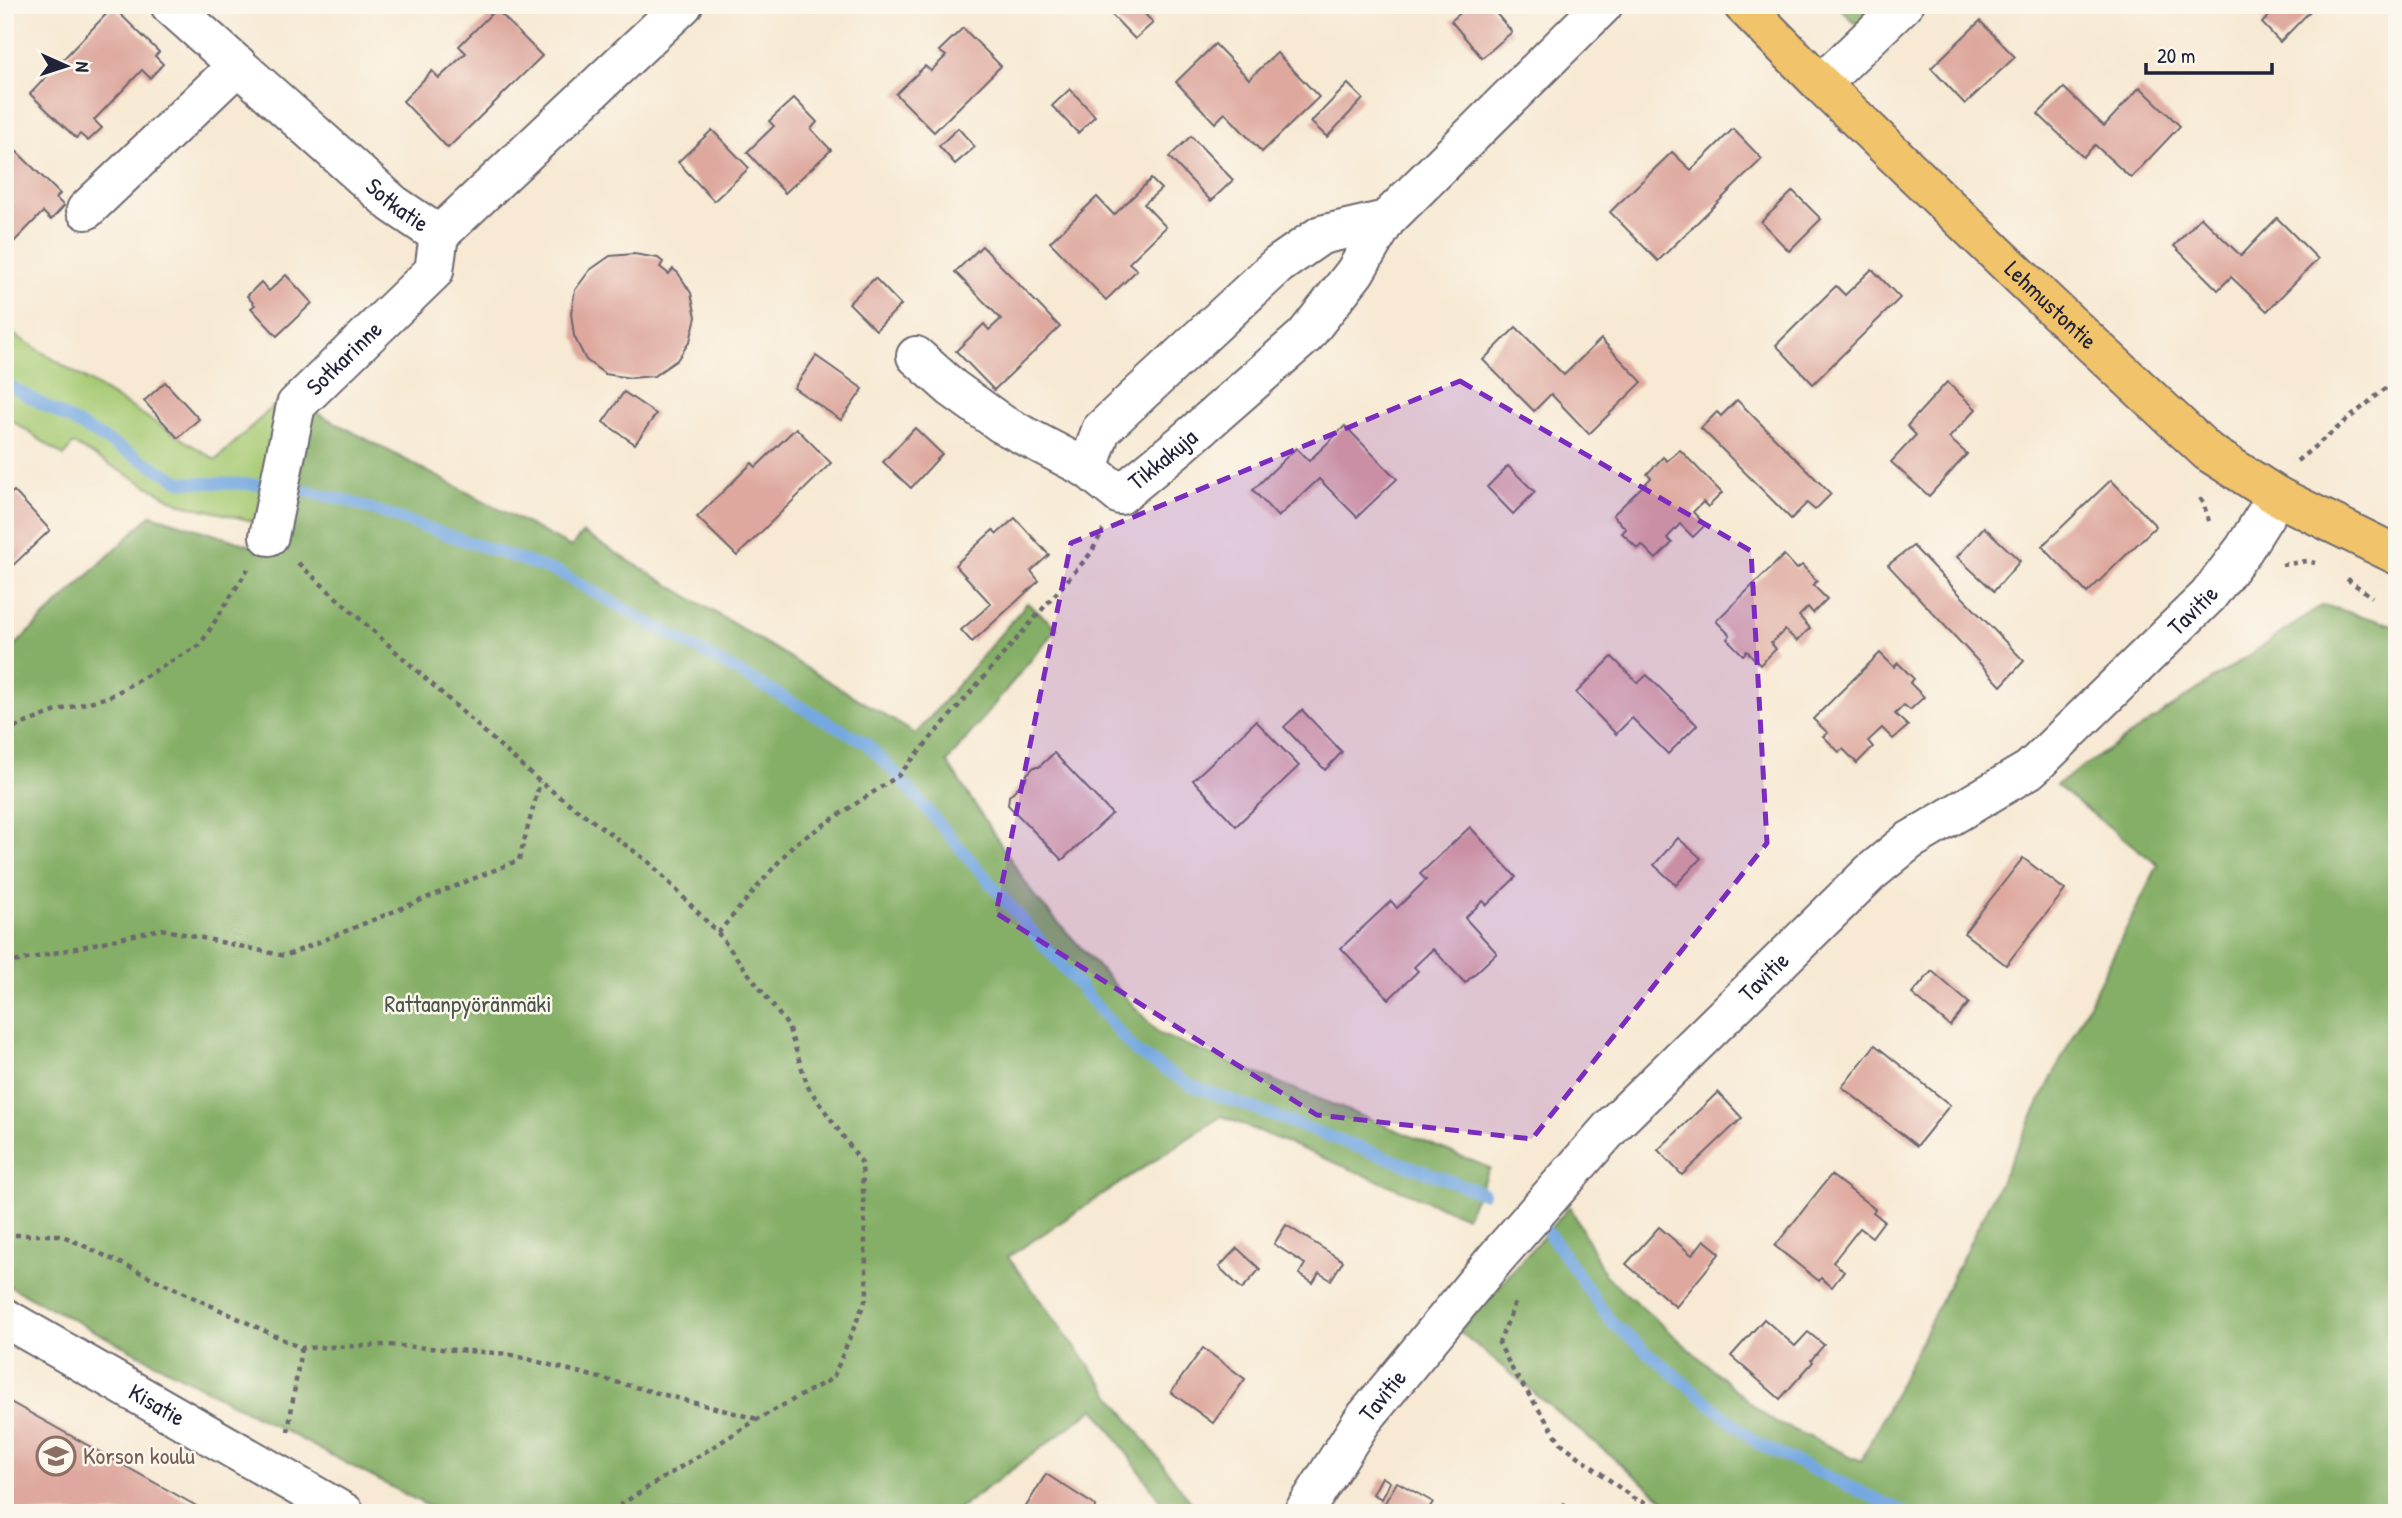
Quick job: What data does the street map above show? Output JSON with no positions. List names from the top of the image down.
{
  "streets": {
    "main road": ["Lehmustontie"],
    "street": [
      "Sotkatie",
      "Sotkarinne",
      "Tikkakuja",
      "Tavitie",
      "Kisatie"
    ]
  },
  "crossings": [
    ["Sotkatie", "Sotkarinne"],
    ["Lehmustontie", "Tavitie"]
  ],
  "parks": ["Rattaanpyöränmäki"],
  "places": {
    "school or university": ["Korson koulu"]
  },
  "scale_bar": "20 m",
  "north": "right"
}
